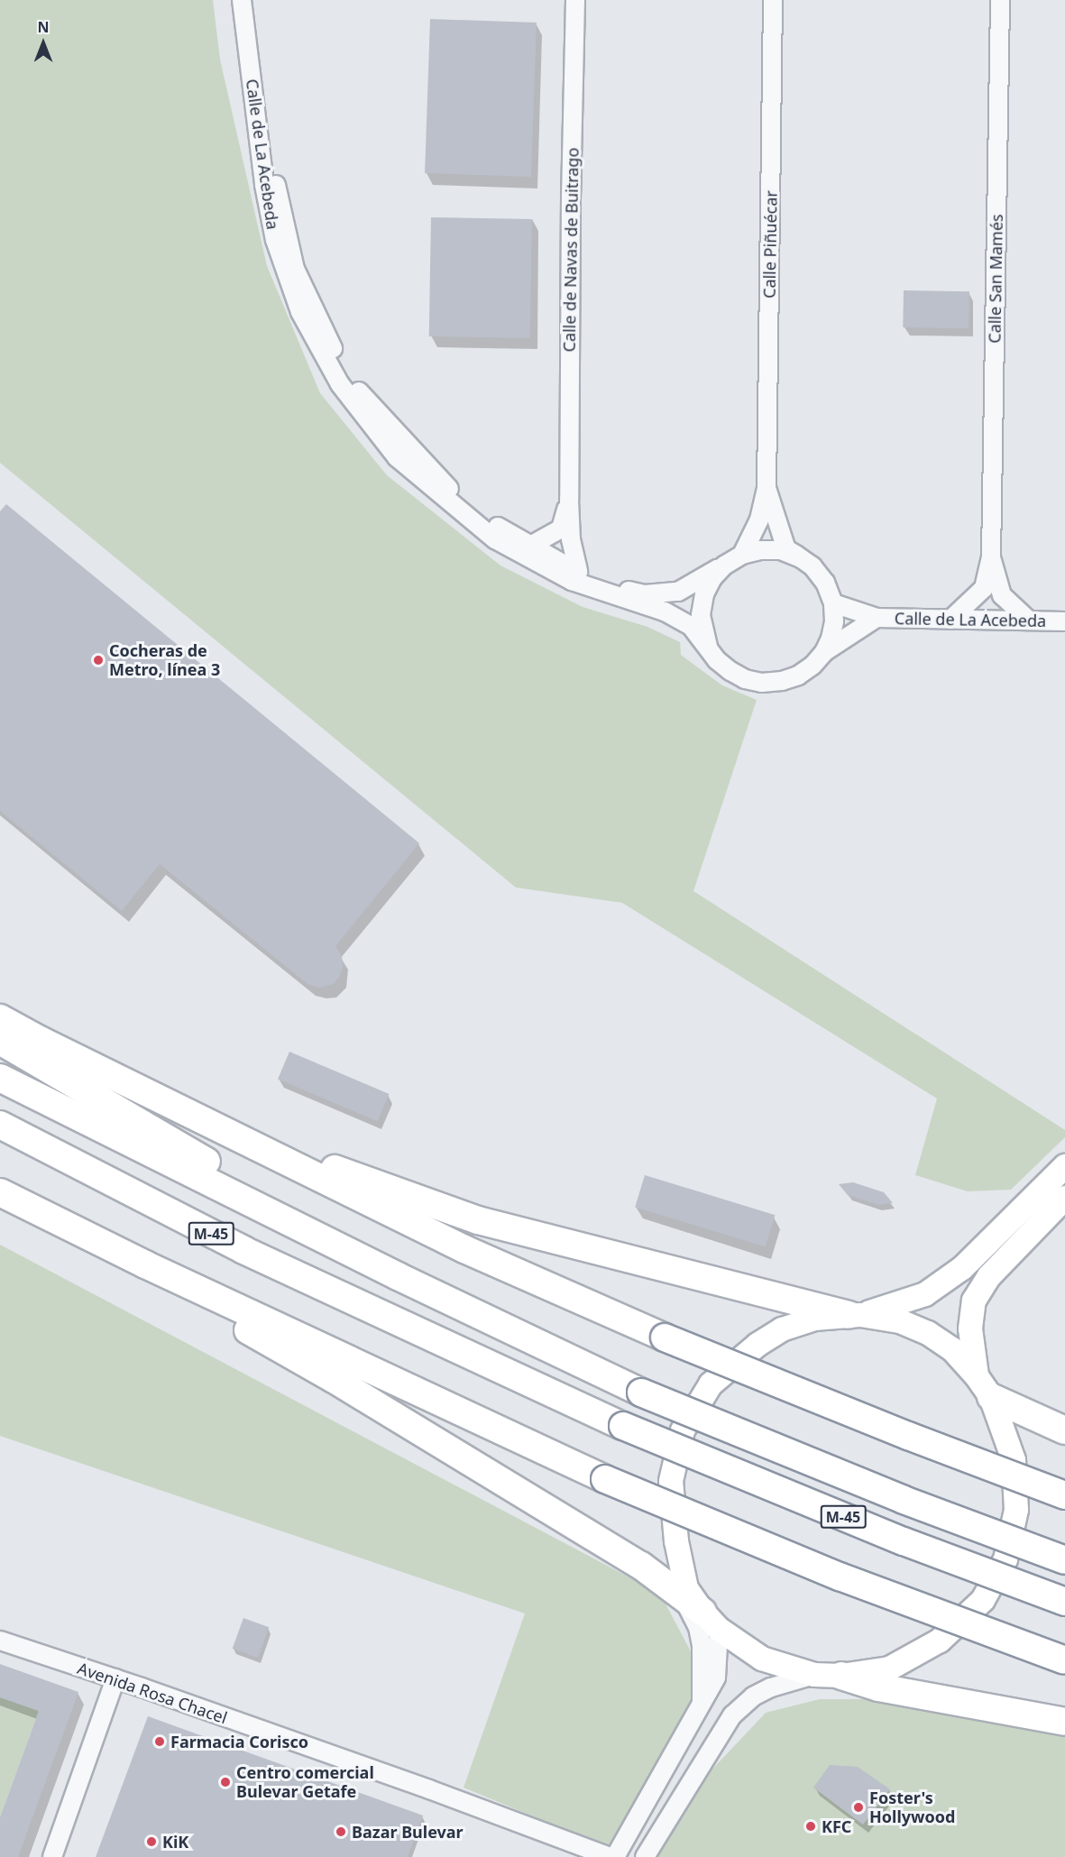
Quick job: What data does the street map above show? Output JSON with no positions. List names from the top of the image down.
{
  "streets": {
    "highway": ["M-45"],
    "street": [
      "Calle de La Acebeda",
      "Calle Piñuécar",
      "Calle de Navas de Buitrago",
      "Calle San Mamés",
      "Avenida Rosa Chacel"
    ]
  },
  "crossings": [
    ["Calle de La Acebeda", "Calle Piñuécar"],
    ["Calle de La Acebeda", "Calle de Navas de Buitrago"],
    ["Calle de La Acebeda", "Calle San Mamés"]
  ],
  "places": [
    "Cocheras de Metro, línea 3",
    "Farmacia Corisco",
    "Centro comercial Bulevar Getafe",
    "Foster's Hollywood",
    "KFC",
    "Bazar Bulevar",
    "KiK"
  ],
  "north": "top"
}
